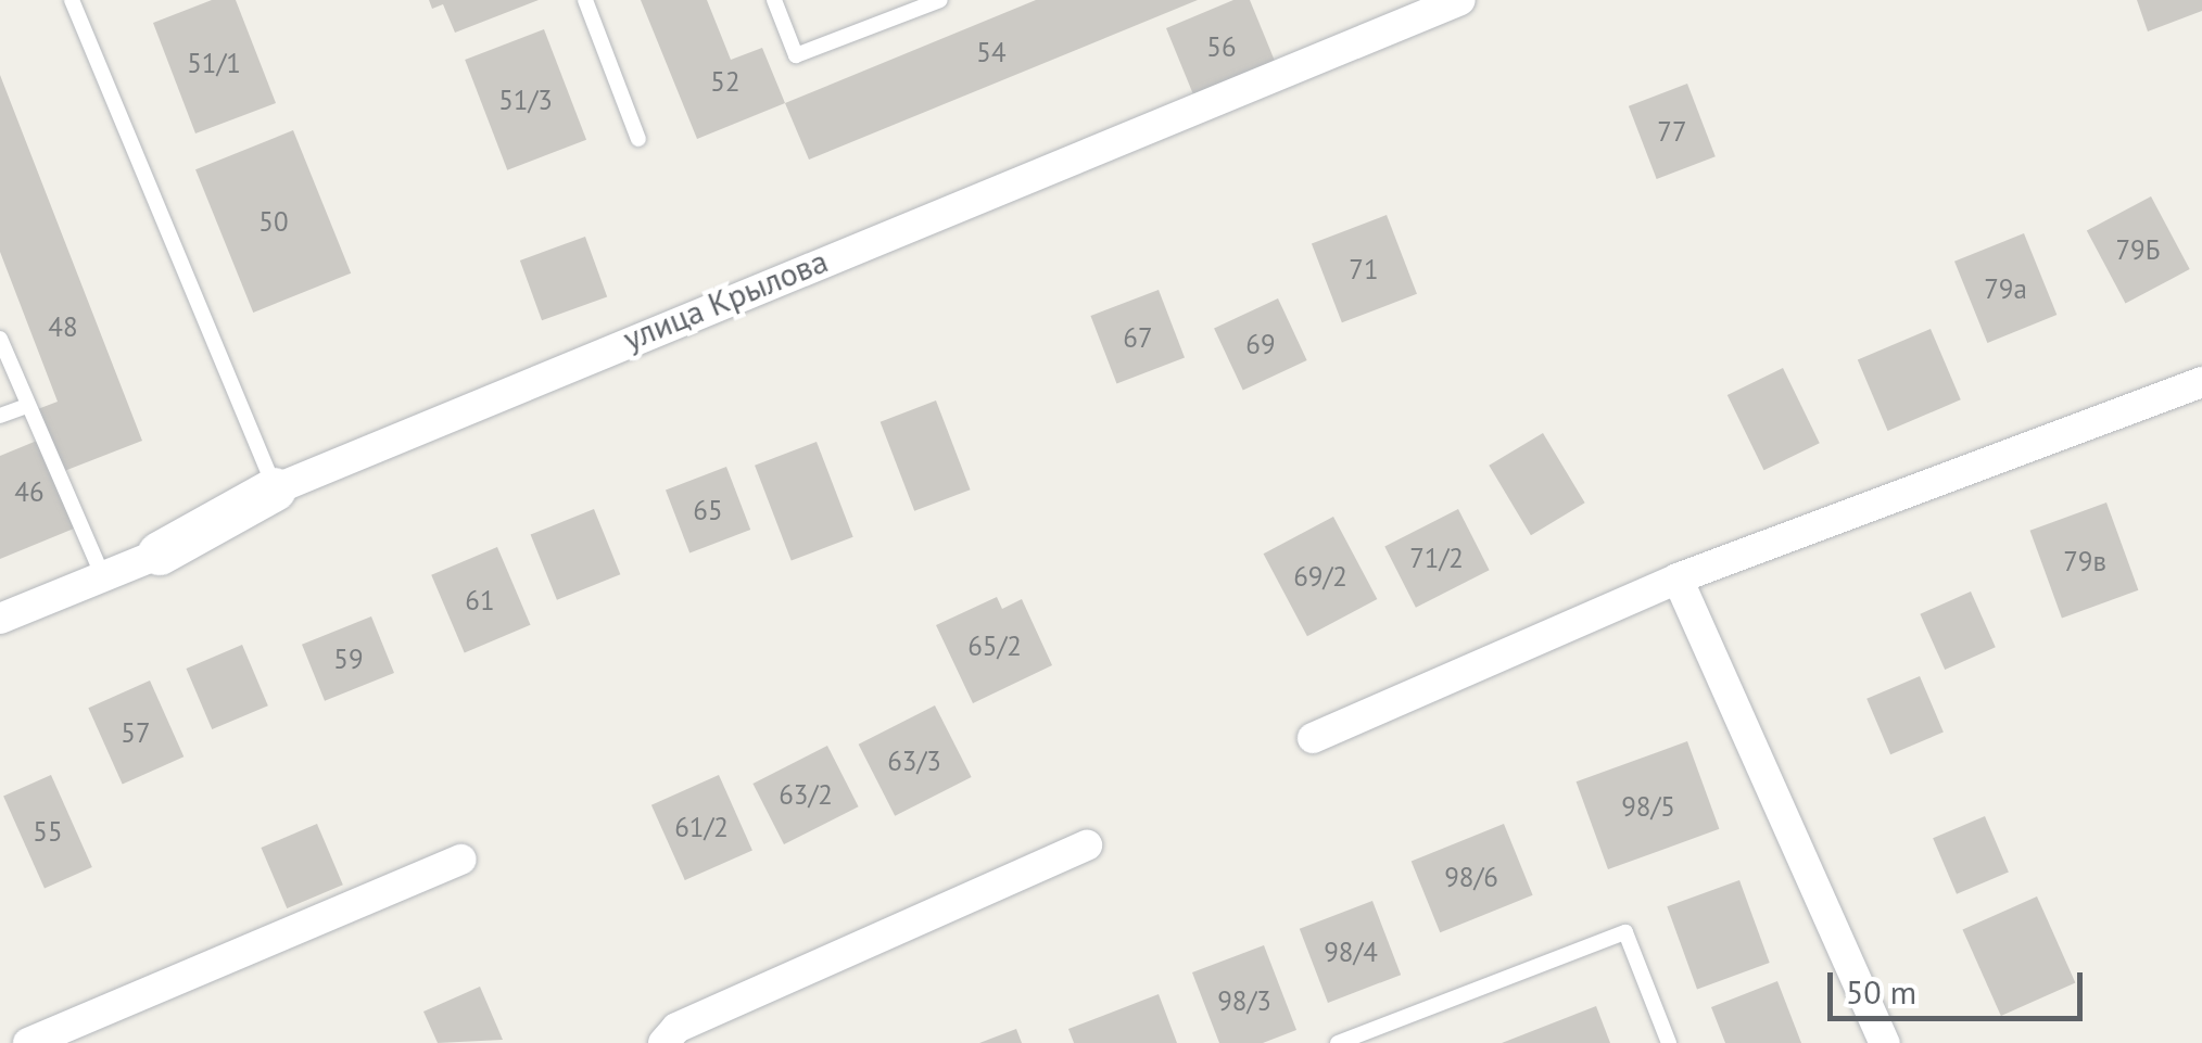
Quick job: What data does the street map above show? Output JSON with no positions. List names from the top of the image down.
{
  "streets": {
    "street": ["улица Крылова"]
  },
  "house_numbers": [
    "56",
    "54",
    "51/1",
    "52",
    "51/3",
    "77",
    "50",
    "79Б",
    "71",
    "79а",
    "48",
    "67",
    "69",
    "46",
    "65",
    "71/2",
    "79в",
    "69/2",
    "61",
    "65/2",
    "59",
    "57",
    "63/3",
    "63/2",
    "98/5",
    "61/2",
    "55",
    "98/6",
    "98/4",
    "98/3"
  ],
  "scale_bar": "50 m"
}
